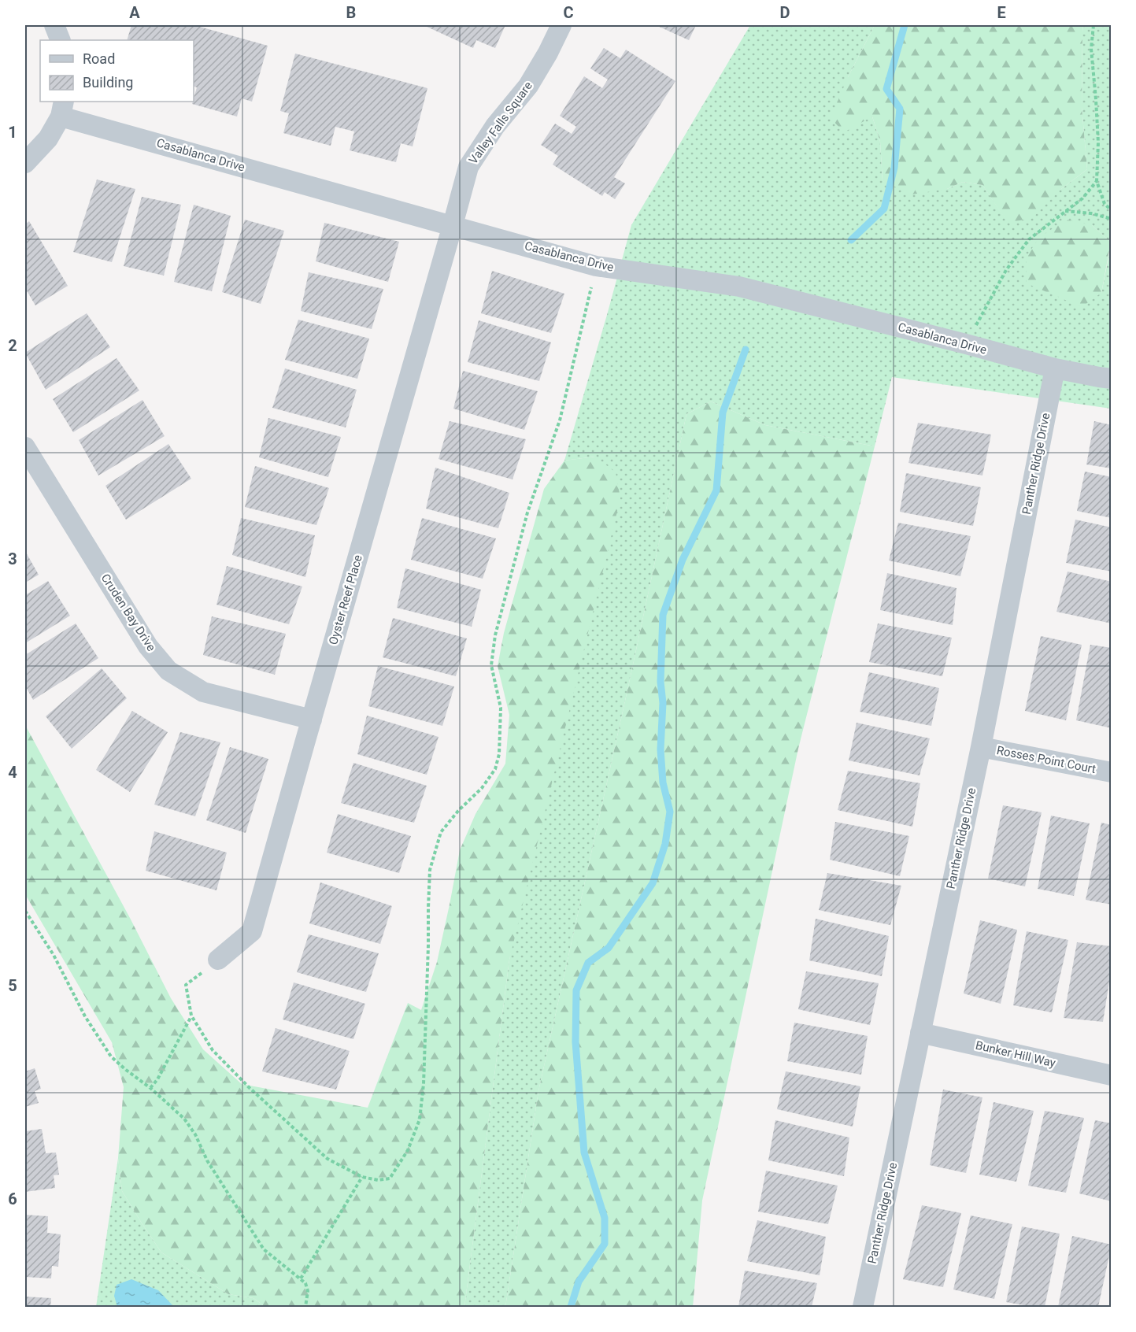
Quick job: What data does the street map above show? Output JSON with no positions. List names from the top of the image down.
{
  "streets": {
    "street": [
      "Valley Falls Square",
      "Casablanca Drive",
      "Panther Ridge Drive",
      "Oyster Reef Place",
      "Cruden Bay Drive",
      "Rosses Point Court",
      "Bunker Hill Way"
    ]
  },
  "crossings": [
    ["Valley Falls Square", "Casablanca Drive"],
    ["Valley Falls Square", "Oyster Reef Place"],
    ["Casablanca Drive", "Panther Ridge Drive"],
    ["Casablanca Drive", "Oyster Reef Place"],
    ["Panther Ridge Drive", "Rosses Point Court"],
    ["Panther Ridge Drive", "Bunker Hill Way"],
    ["Oyster Reef Place", "Cruden Bay Drive"]
  ],
  "legend": ["Road", "Building"],
  "grid": {
    "columns": [
      "A",
      "B",
      "C",
      "D",
      "E"
    ],
    "rows": [
      "1",
      "2",
      "3",
      "4",
      "5",
      "6"
    ]
  }
}
